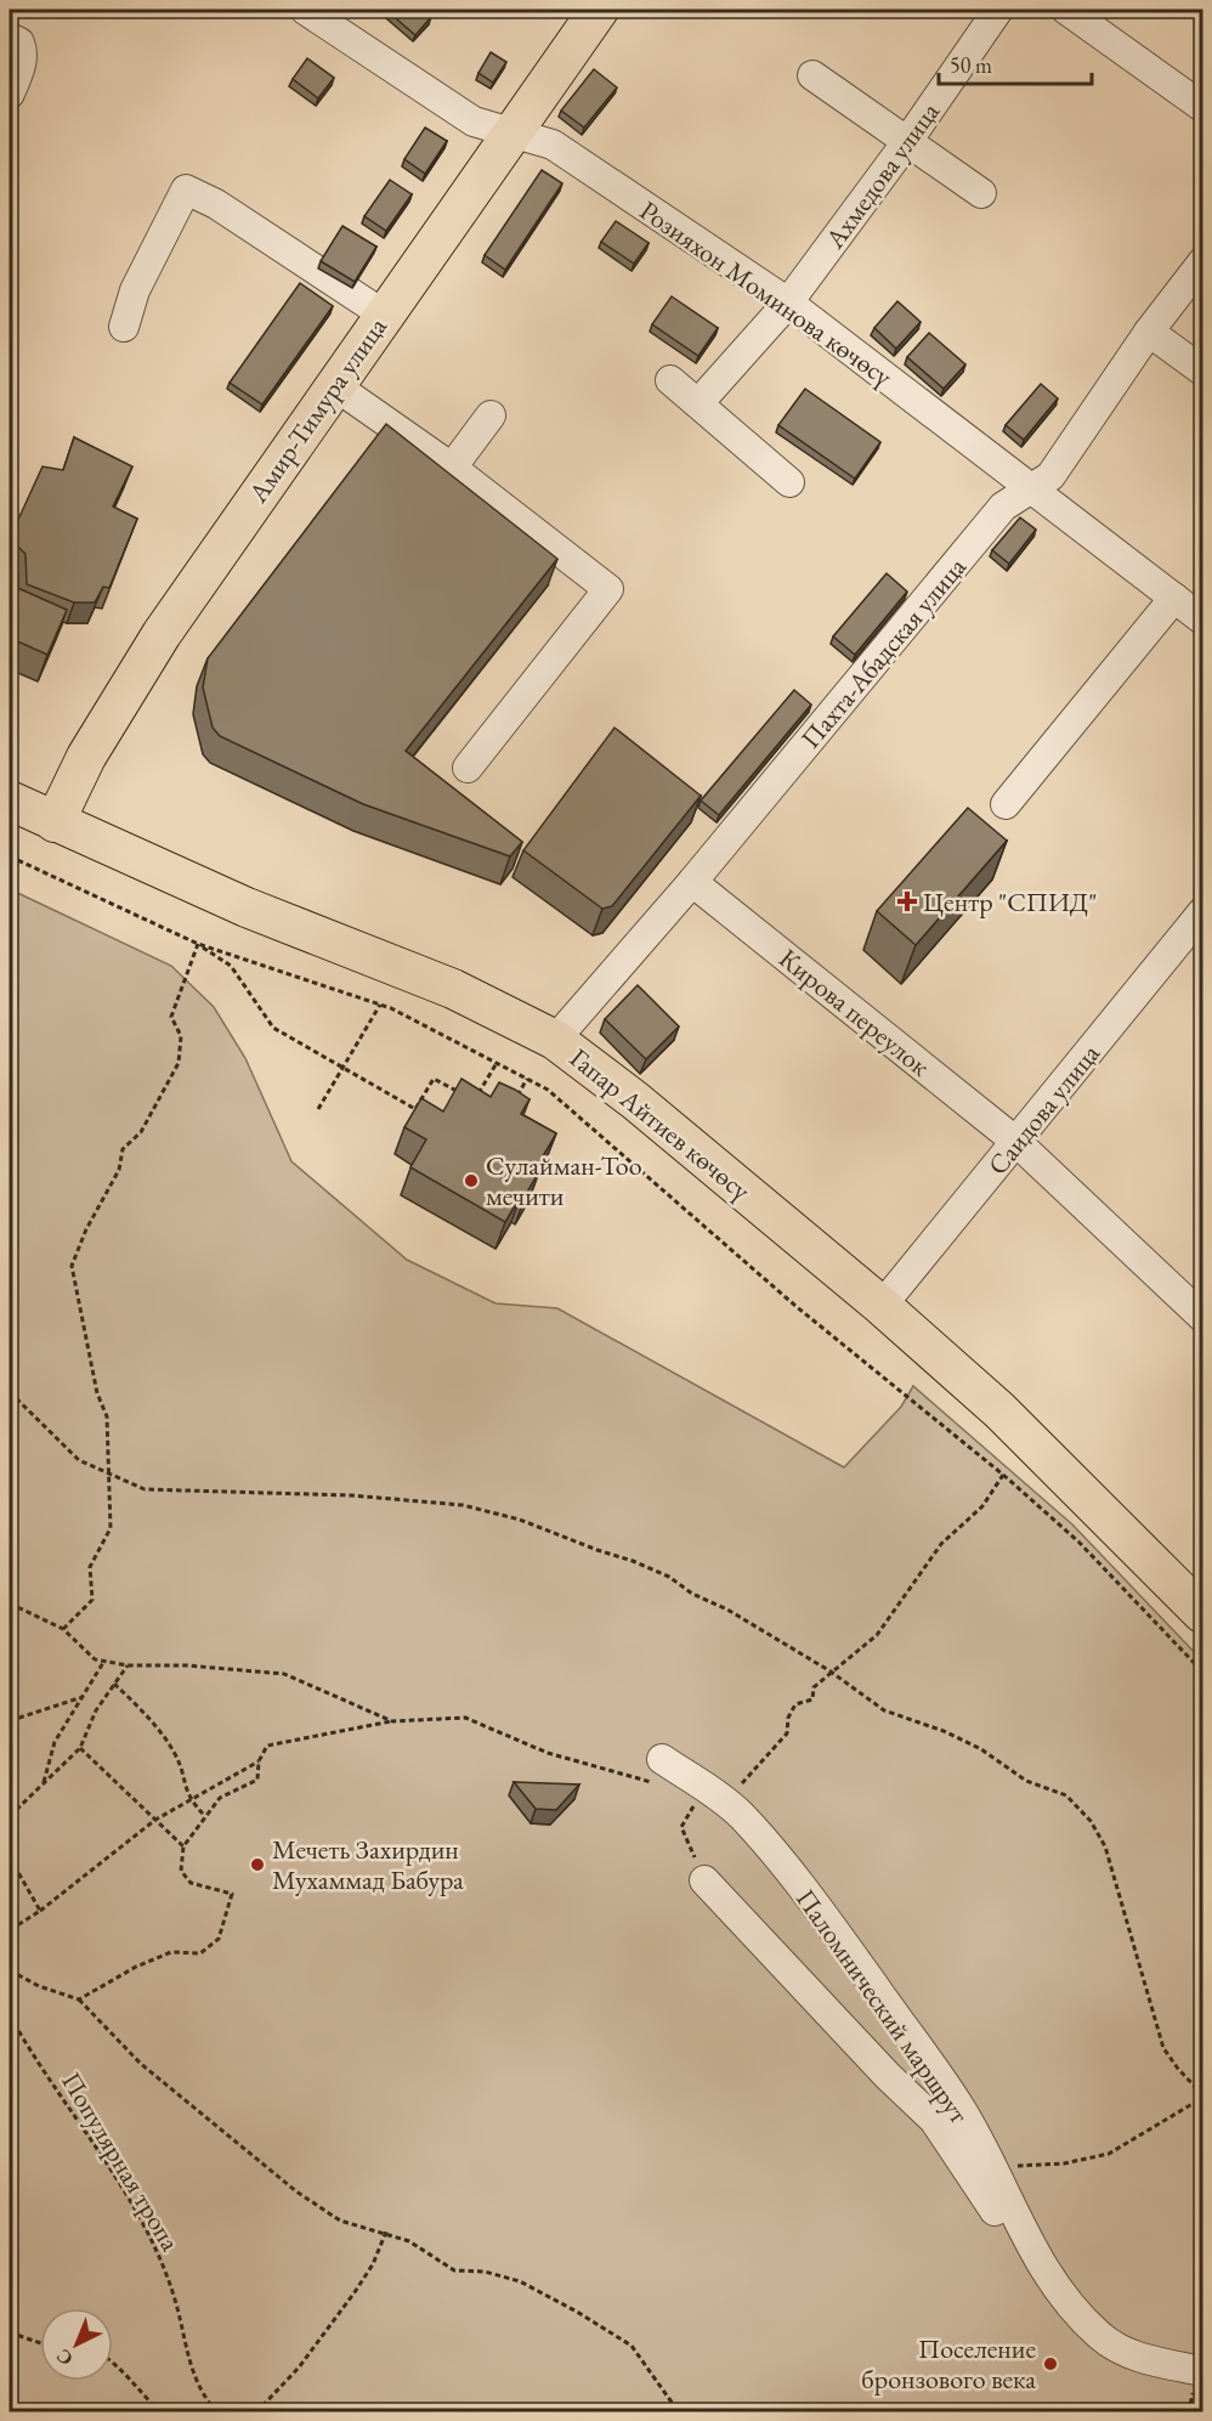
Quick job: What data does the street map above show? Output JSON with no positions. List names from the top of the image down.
{
  "streets": {
    "main road": ["Амир-Тимура улица", "Гапар Айтиев көчөсү"],
    "street": [
      "Ахмедова улица",
      "Розияхон Моминова көчөсү",
      "Пахта-Абадская улица",
      "Кирова переулок",
      "Саидова улица",
      "Паломнический маршрут"
    ],
    "path": ["Популярная тропа"]
  },
  "crossings": [
    ["Ахмедова улица", "Розияхон Моминова көчөсү"],
    ["Розияхон Моминова көчөсү", "Амир-Тимура улица"],
    ["Розияхон Моминова көчөсү", "Пахта-Абадская улица"],
    ["Амир-Тимура улица", "Гапар Айтиев көчөсү"],
    ["Пахта-Абадская улица", "Кирова переулок"],
    ["Пахта-Абадская улица", "Гапар Айтиев көчөсү"],
    ["Кирова переулок", "Саидова улица"],
    ["Саидова улица", "Гапар Айтиев көчөсү"]
  ],
  "places": {
    "health": ["Центр \"СПИД\""],
    "other": ["Сулайман-Тоо мечити", "Мечеть Захирдин Мухаммад Бабура", "Поселение бронзового века"]
  },
  "scale_bar": "50 m",
  "north": "bottom left"
}
